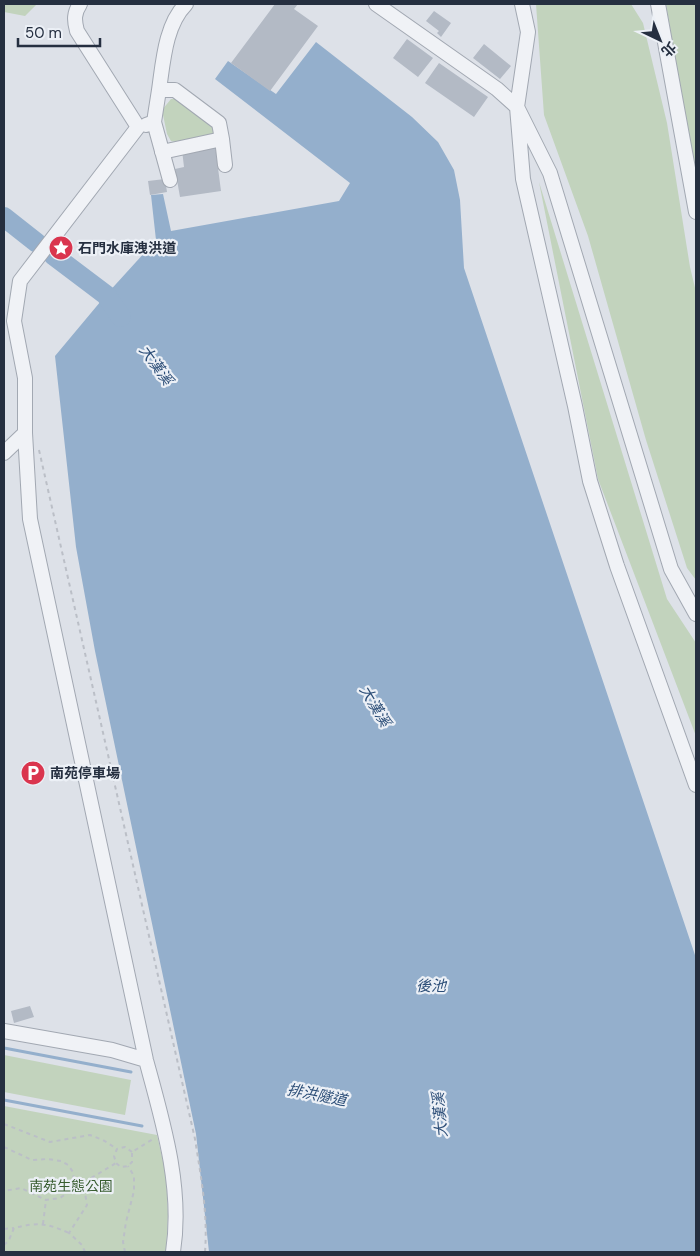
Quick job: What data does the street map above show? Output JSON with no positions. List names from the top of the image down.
{
  "water": ["大漢溪", "後池", "排洪隧道"],
  "parks": ["南苑生態公園"],
  "places": {
    "place": ["石門水庫洩洪道"],
    "parking": ["南苑停車場"]
  },
  "scale_bar": "50 m",
  "north": "bottom right"
}
